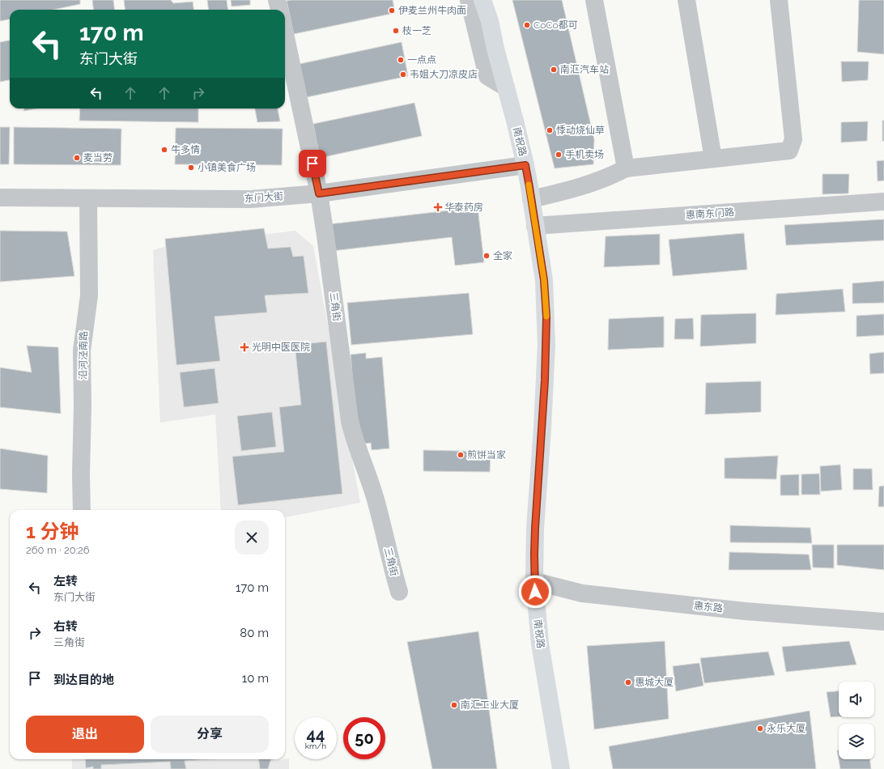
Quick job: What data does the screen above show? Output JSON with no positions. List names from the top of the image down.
{
  "streets": {
    "main road": ["南祝路"],
    "street": [
      "东门大街",
      "惠南东门路",
      "三角街",
      "沿河泾南路",
      "惠东路"
    ]
  },
  "crossings": [
    ["南祝路", "东门大街"],
    ["南祝路", "惠南东门路"],
    ["南祝路", "惠东路"],
    ["东门大街", "三角街"],
    ["东门大街", "沿河泾南路"]
  ],
  "places": {
    "other": [
      "伊麦兰州牛肉面",
      "CoCo都可",
      "枝一芝",
      "一点点",
      "南汇汽车站",
      "韦姐大刀凉皮店",
      "悸动烧仙草",
      "牛多情",
      "手机卖场",
      "麦当劳",
      "小镇美食广场",
      "全家",
      "煎饼当家",
      "惠城大厦",
      "南汇工业大厦",
      "永乐大厦"
    ],
    "health": ["华泰药房", "光明中医医院"]
  },
  "page": {
    "turn": ["170 m", "东门大街"],
    "heading": ["1 分钟", "260 m · 20:26"],
    "list": [
      {
        "name": "左转",
        "note": "东门大街",
        "value": "170 m"
      },
      {
        "name": "右转",
        "note": "三角街",
        "value": "80 m"
      },
      {
        "name": "到达目的地",
        "value": "10 m"
      }
    ],
    "buttons": ["退出", "分享"],
    "speed": "44 km/h",
    "limit": "50"
  }
}
